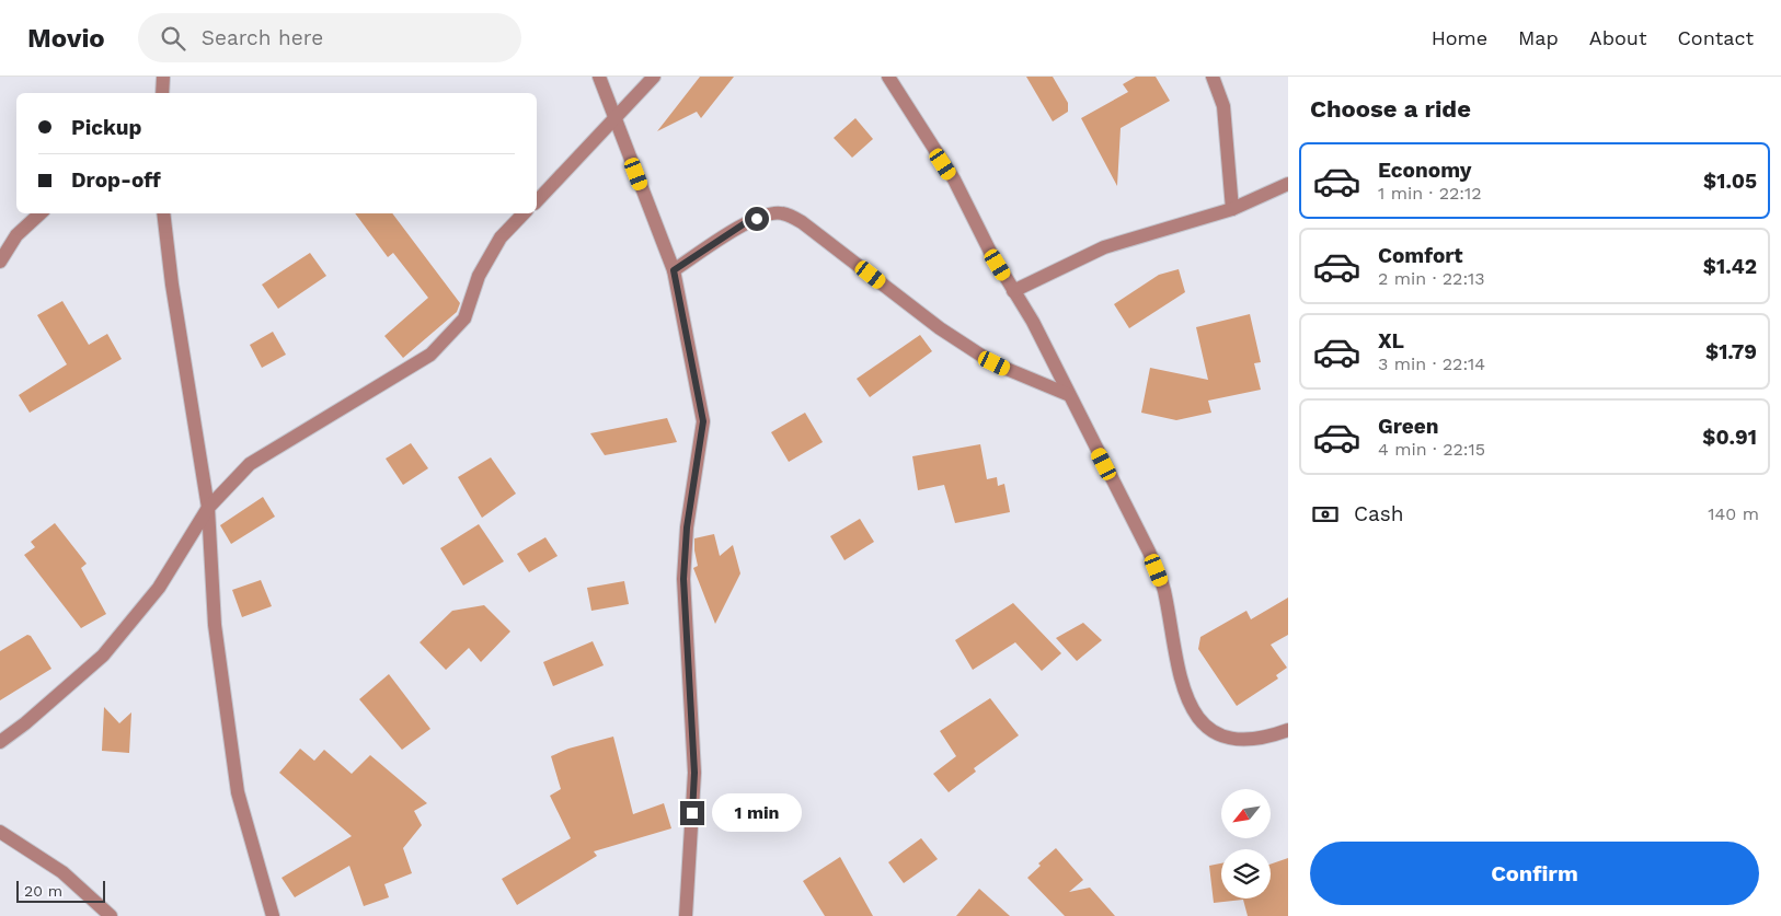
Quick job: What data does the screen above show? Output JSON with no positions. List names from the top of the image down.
{
  "scale_bar": "20 m",
  "north": "bottom left",
  "page": {
    "header": "Movio",
    "search": "Search here",
    "nav": [
      "Home",
      "Map",
      "About",
      "Contact"
    ],
    "heading": "Choose a ride",
    "banner": ["Pickup", "Drop-off"],
    "list": [
      {
        "name": "Economy",
        "note": "1 min · 22:12",
        "value": "$1.05"
      },
      {
        "name": "Comfort",
        "note": "2 min · 22:13",
        "value": "$1.42"
      },
      {
        "name": "XL",
        "note": "3 min · 22:14",
        "value": "$1.79"
      },
      {
        "name": "Green",
        "note": "4 min · 22:15",
        "value": "$0.91"
      }
    ],
    "pay": ["Cash", "140 m"],
    "bubble": "1 min",
    "buttons": "Confirm",
    "scale": "20 m"
  }
}
